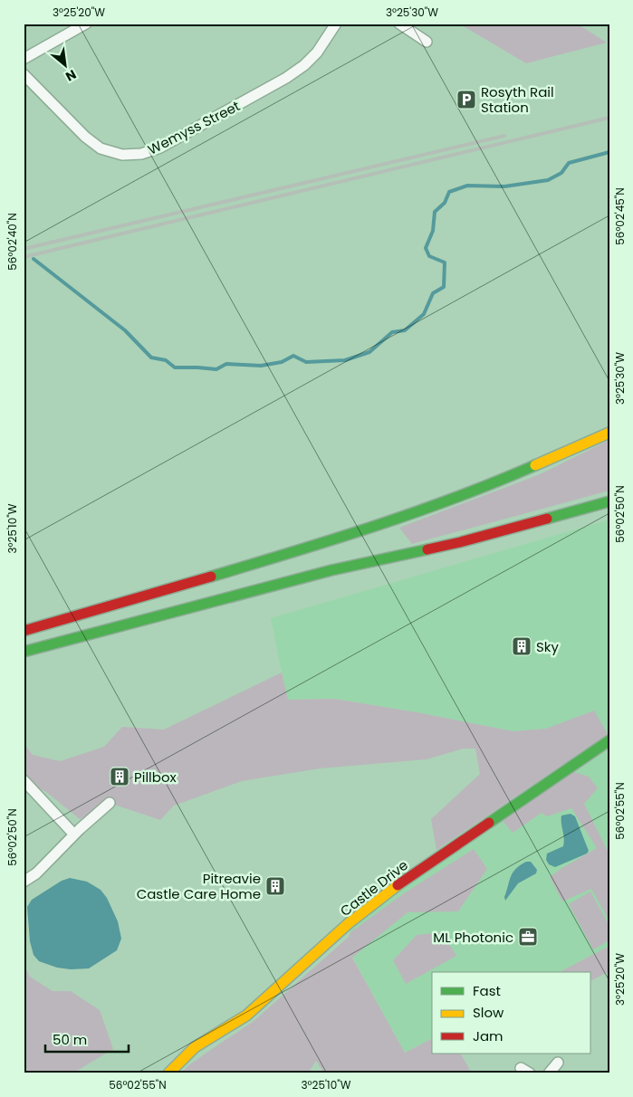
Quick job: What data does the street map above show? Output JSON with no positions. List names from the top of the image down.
{
  "streets": {
    "main road": ["Castle Drive"],
    "street": ["Wemyss Street"]
  },
  "places": {
    "parking": ["Rosyth Rail Station"],
    "building": ["Sky", "Pillbox", "Pitreavie Castle Care Home"],
    "office": ["ML Photonic"]
  },
  "legend": ["Fast", "Slow", "Jam"],
  "scale_bar": "50 m",
  "north": "bottom right",
  "coordinates": [
    "3°25'20\"W",
    "3°25'30\"W",
    "56°02'45\"N",
    "56°02'40\"N",
    "56°02'50\"N",
    "3°25'10\"W",
    "56°02'55\"N"
  ]
}
